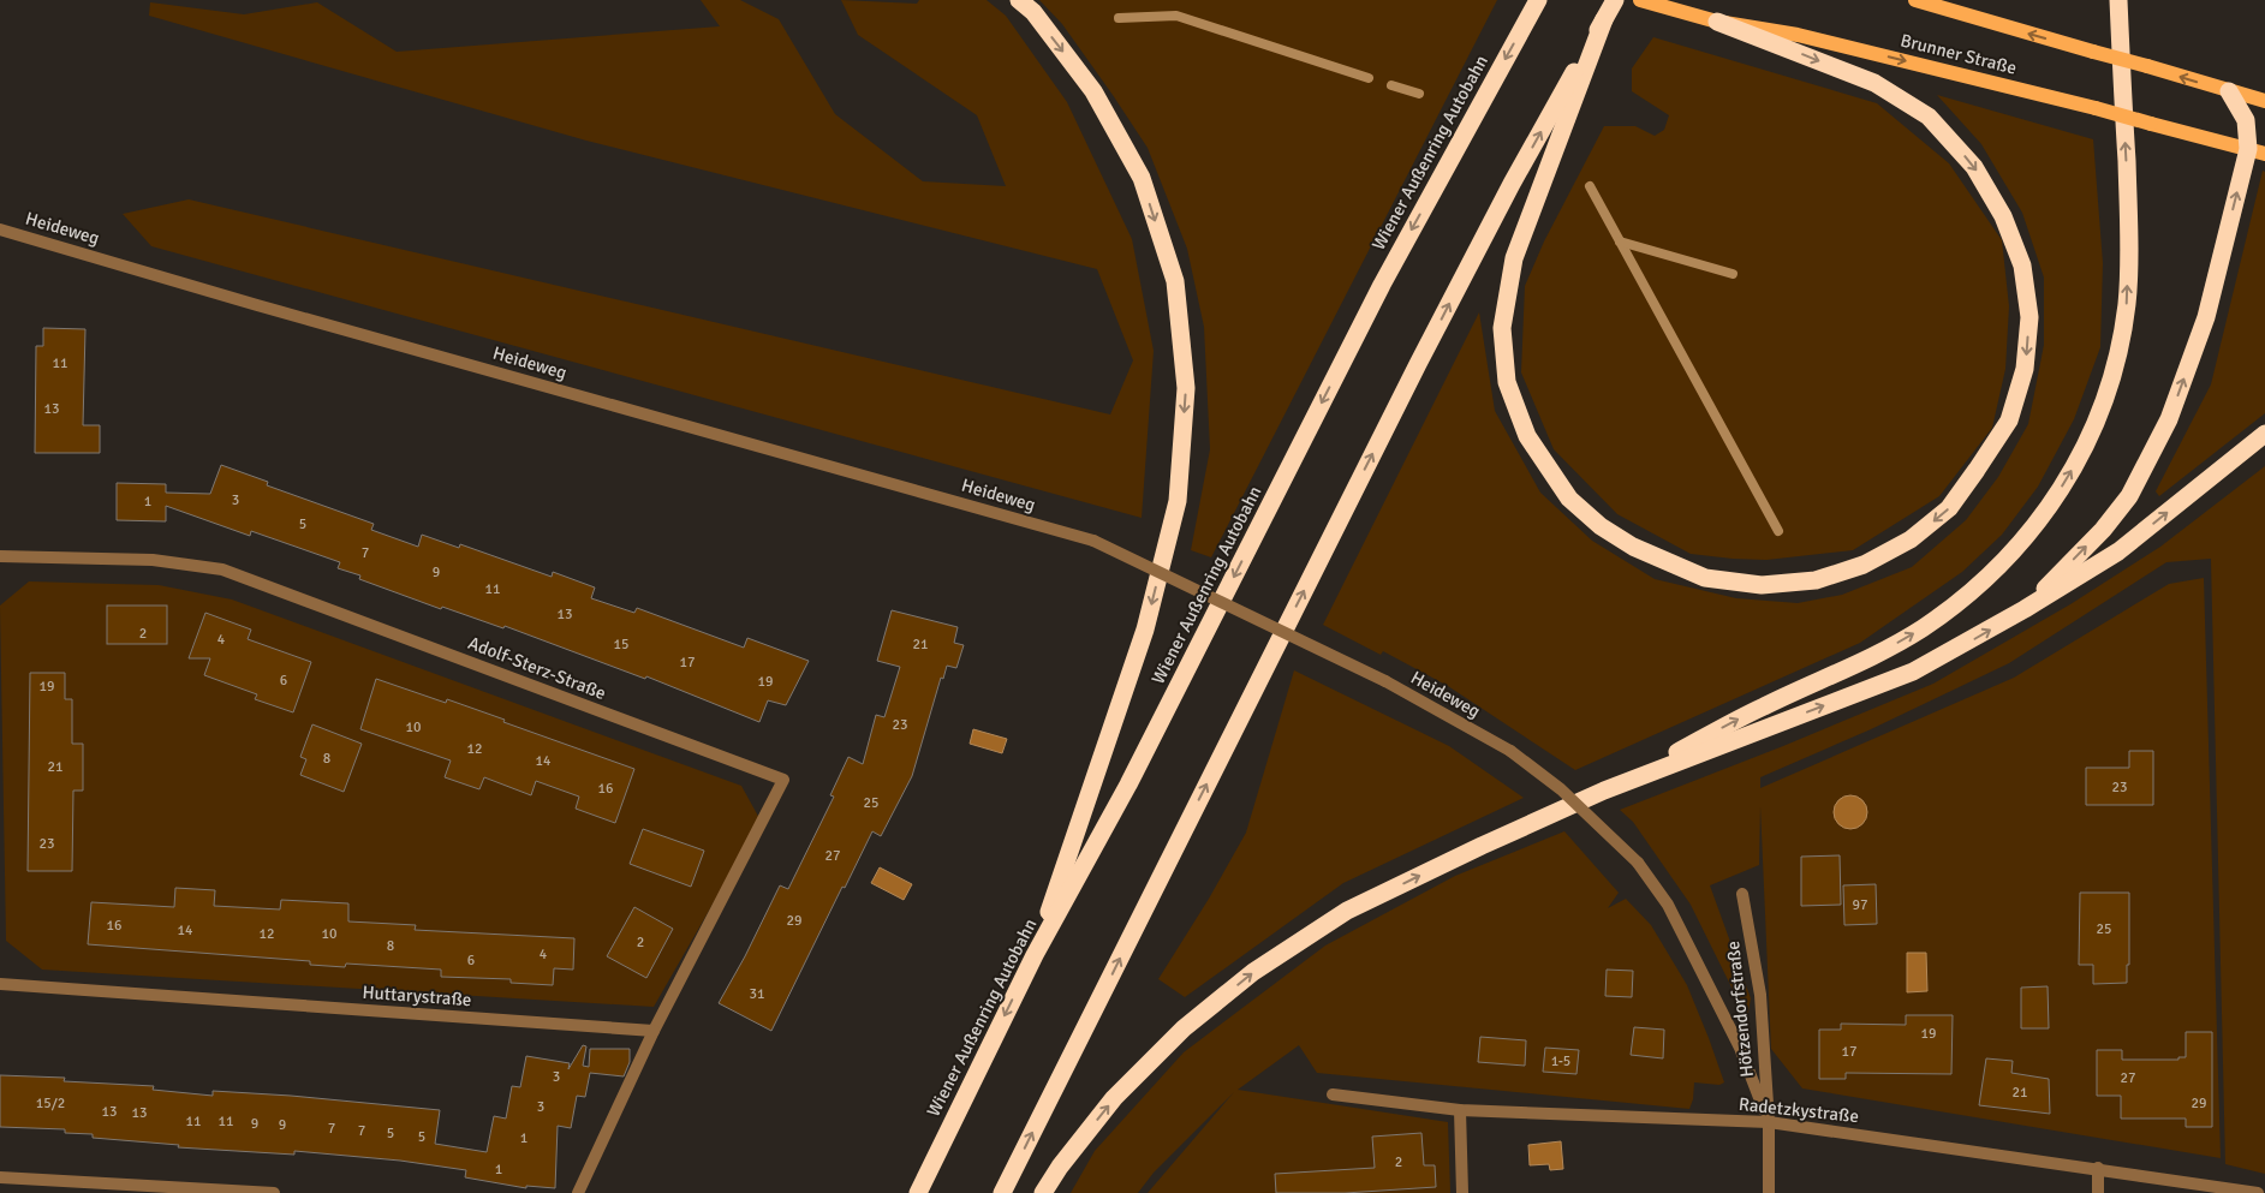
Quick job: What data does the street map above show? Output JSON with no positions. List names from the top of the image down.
{
  "streets": {
    "highway": ["Wiener Außenring Autobahn"],
    "main road": ["Brunner Straße"],
    "street": [
      "Heideweg",
      "Adolf-Sterz-Straße",
      "Huttarystraße",
      "Hötzendorfstraße",
      "Radetzkystraße"
    ]
  },
  "crossings": [
    ["Heideweg", "Hötzendorfstraße"],
    ["Heideweg", "Radetzkystraße"],
    ["Adolf-Sterz-Straße", "Huttarystraße"],
    ["Hötzendorfstraße", "Radetzkystraße"]
  ],
  "house_numbers": [
    "11",
    "13",
    "3",
    "1",
    "5",
    "7",
    "9",
    "11",
    "13",
    "2",
    "4",
    "15",
    "21",
    "17",
    "6",
    "19",
    "19",
    "23",
    "10",
    "12",
    "8",
    "14",
    "21",
    "23",
    "16",
    "25",
    "23",
    "27",
    "97",
    "29",
    "16",
    "25",
    "14",
    "12",
    "10",
    "2",
    "8",
    "4",
    "6",
    "31",
    "19",
    "17",
    "1-5",
    "3",
    "27",
    "21",
    "15/2",
    "29",
    "3",
    "13",
    "13",
    "11",
    "11",
    "9",
    "9",
    "7",
    "7",
    "5",
    "5",
    "1",
    "2",
    "1"
  ]
}
